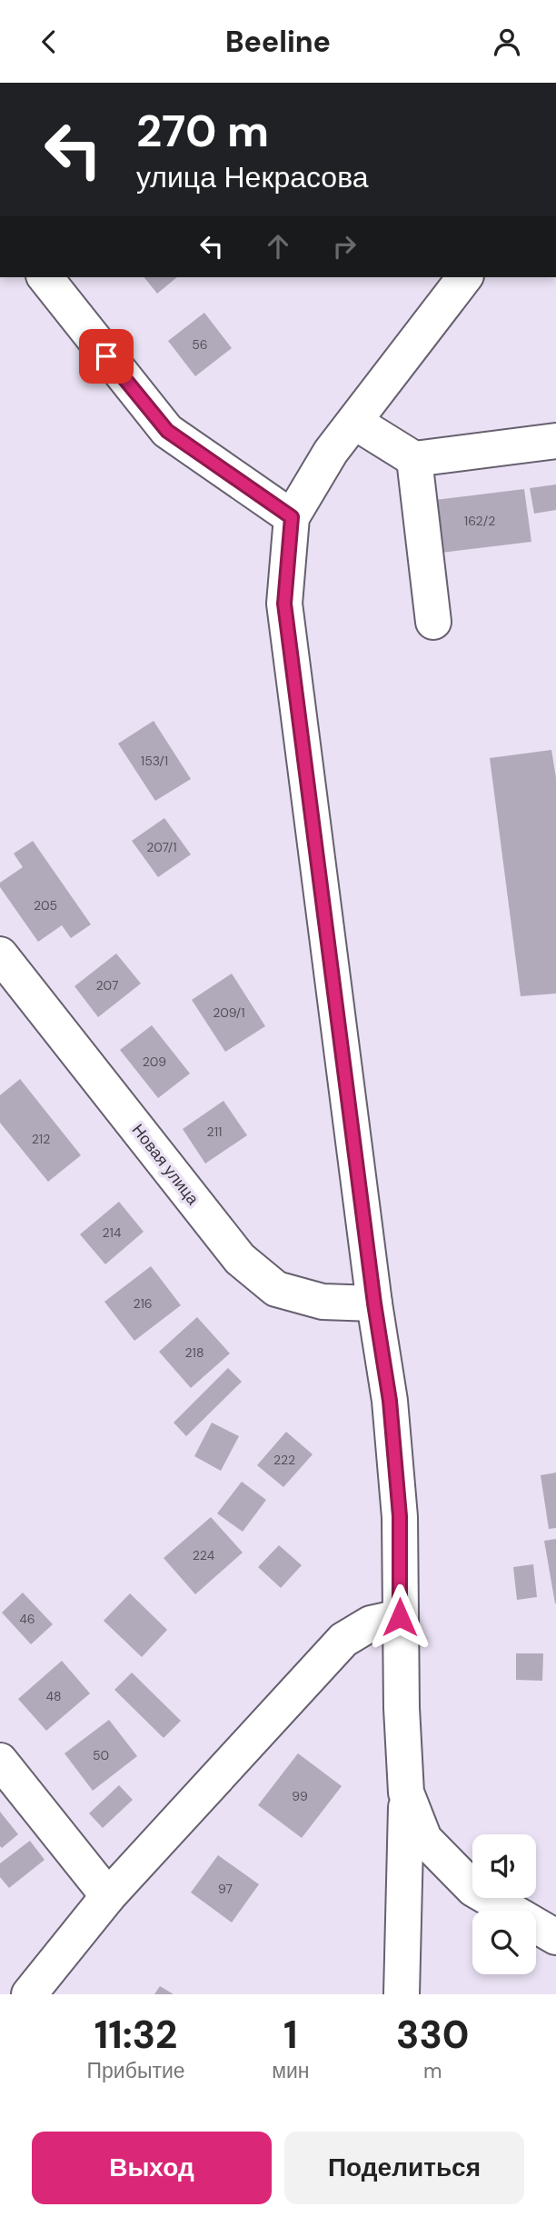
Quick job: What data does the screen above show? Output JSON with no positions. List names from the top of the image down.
{
  "streets": {
    "street": ["Новая улица"]
  },
  "house_numbers": [
    "56",
    "162/2",
    "153/1",
    "207/1",
    "205",
    "207",
    "209/1",
    "209",
    "211",
    "212",
    "214",
    "216",
    "218",
    "222",
    "224",
    "46",
    "48",
    "50",
    "99",
    "97"
  ],
  "page": {
    "header": "Beeline",
    "turn": ["270 m", "улица Некрасова"],
    "eta": [
      "11:32",
      "Прибытие",
      "1",
      "мин",
      "330",
      "m"
    ],
    "buttons": ["Выход", "Поделиться"]
  }
}
